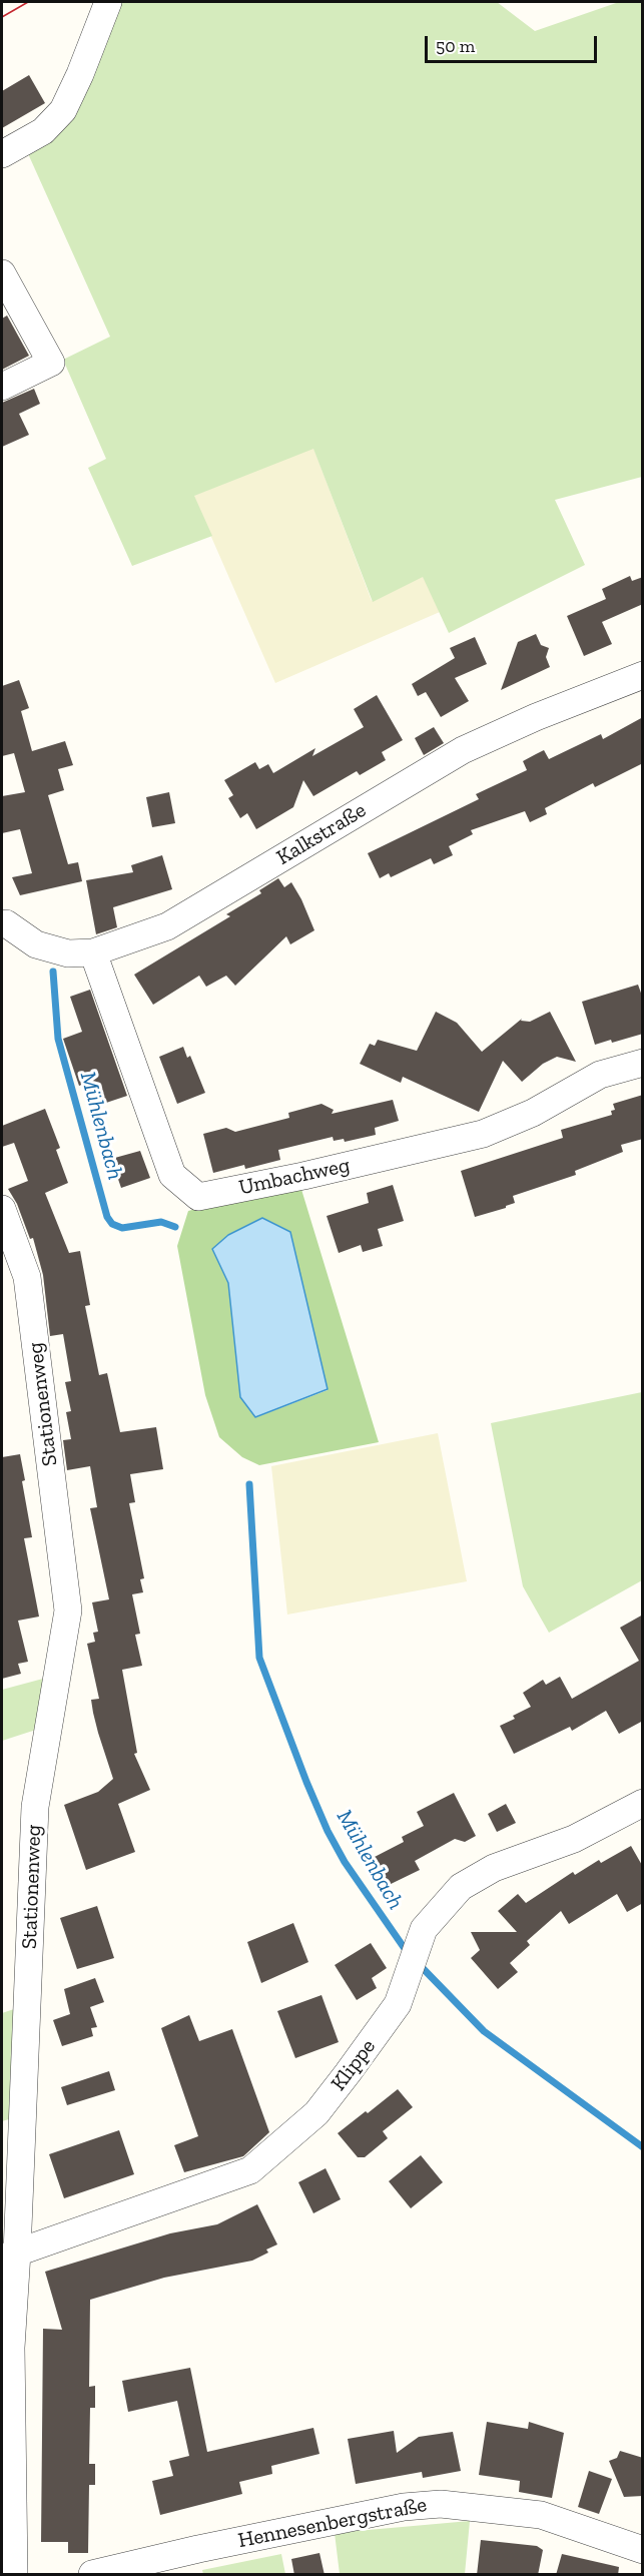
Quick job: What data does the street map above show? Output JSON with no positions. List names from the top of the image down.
{
  "streets": {
    "street": [
      "Kalkstraße",
      "Umbachweg",
      "Stationenweg",
      "Klippe",
      "Hennesenbergstraße"
    ]
  },
  "crossings": [
    ["Kalkstraße", "Umbachweg"],
    ["Stationenweg", "Klippe"]
  ],
  "water": ["Mühlenbach"],
  "scale_bar": "50 m"
}
